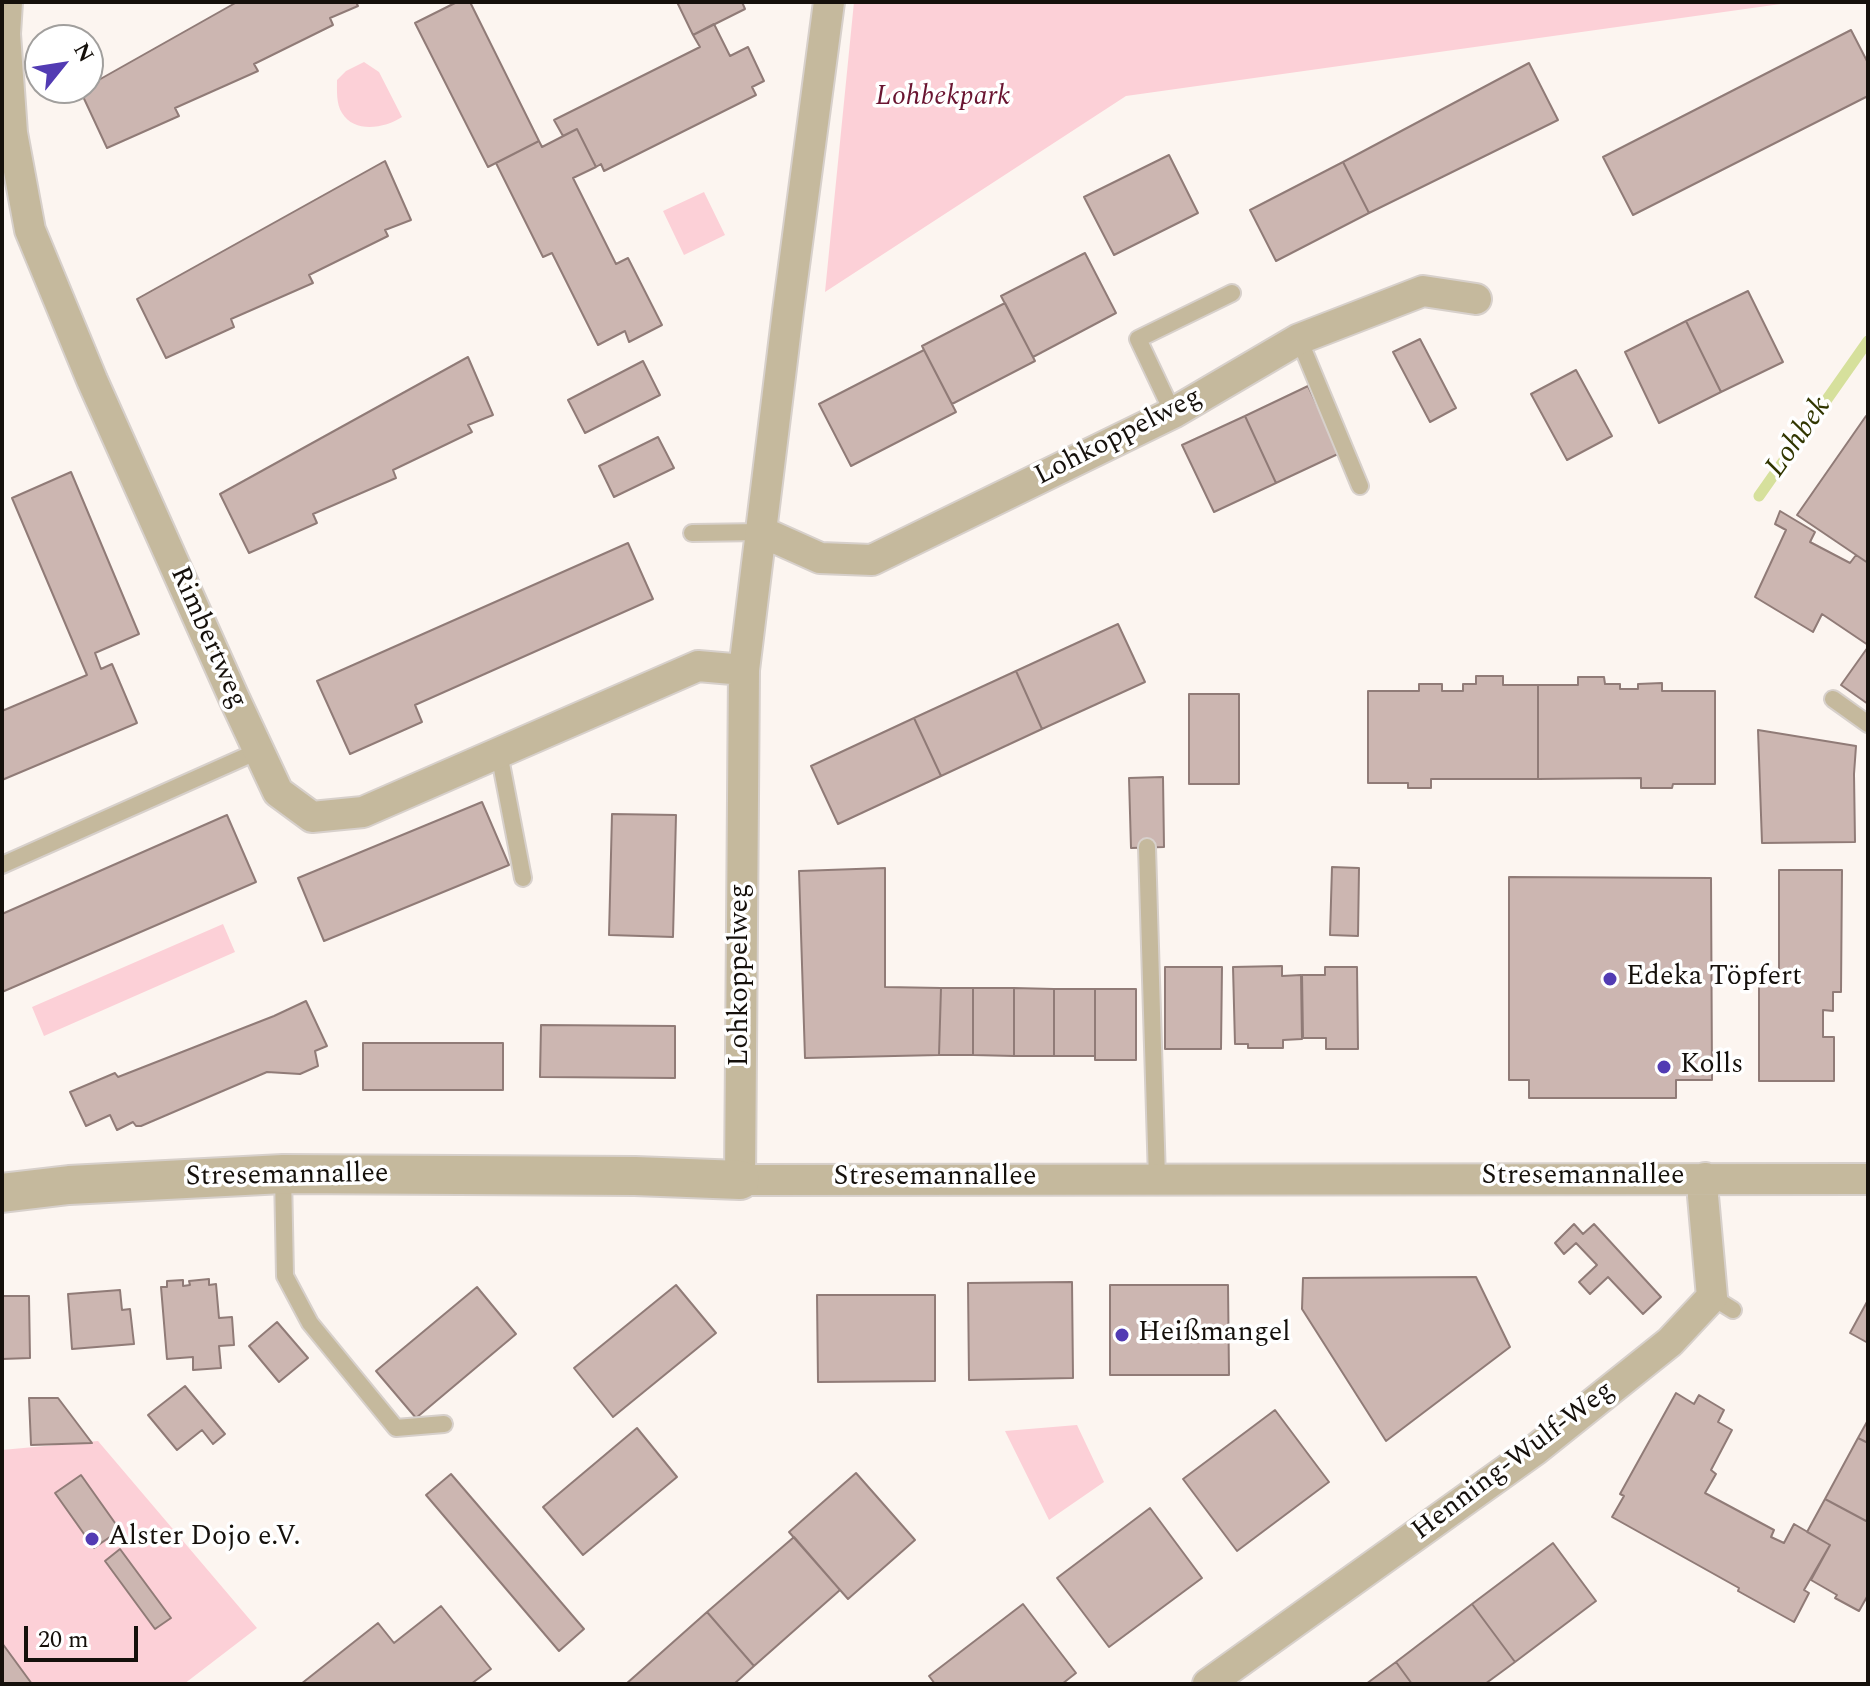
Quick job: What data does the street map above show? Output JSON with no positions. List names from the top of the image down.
{
  "streets": {
    "street": [
      "Lohkoppelweg",
      "Rimbertweg",
      "Stresemannallee",
      "Henning-Wulf-Weg"
    ]
  },
  "crossings": [
    ["Lohkoppelweg", "Rimbertweg"],
    ["Lohkoppelweg", "Stresemannallee"],
    ["Stresemannallee", "Henning-Wulf-Weg"]
  ],
  "water": ["Lohbek"],
  "parks": ["Lohbekpark"],
  "places": [
    "Edeka Töpfert",
    "Kolls",
    "Heißmangel",
    "Alster Dojo e.V."
  ],
  "scale_bar": "20 m",
  "north": "top right"
}
